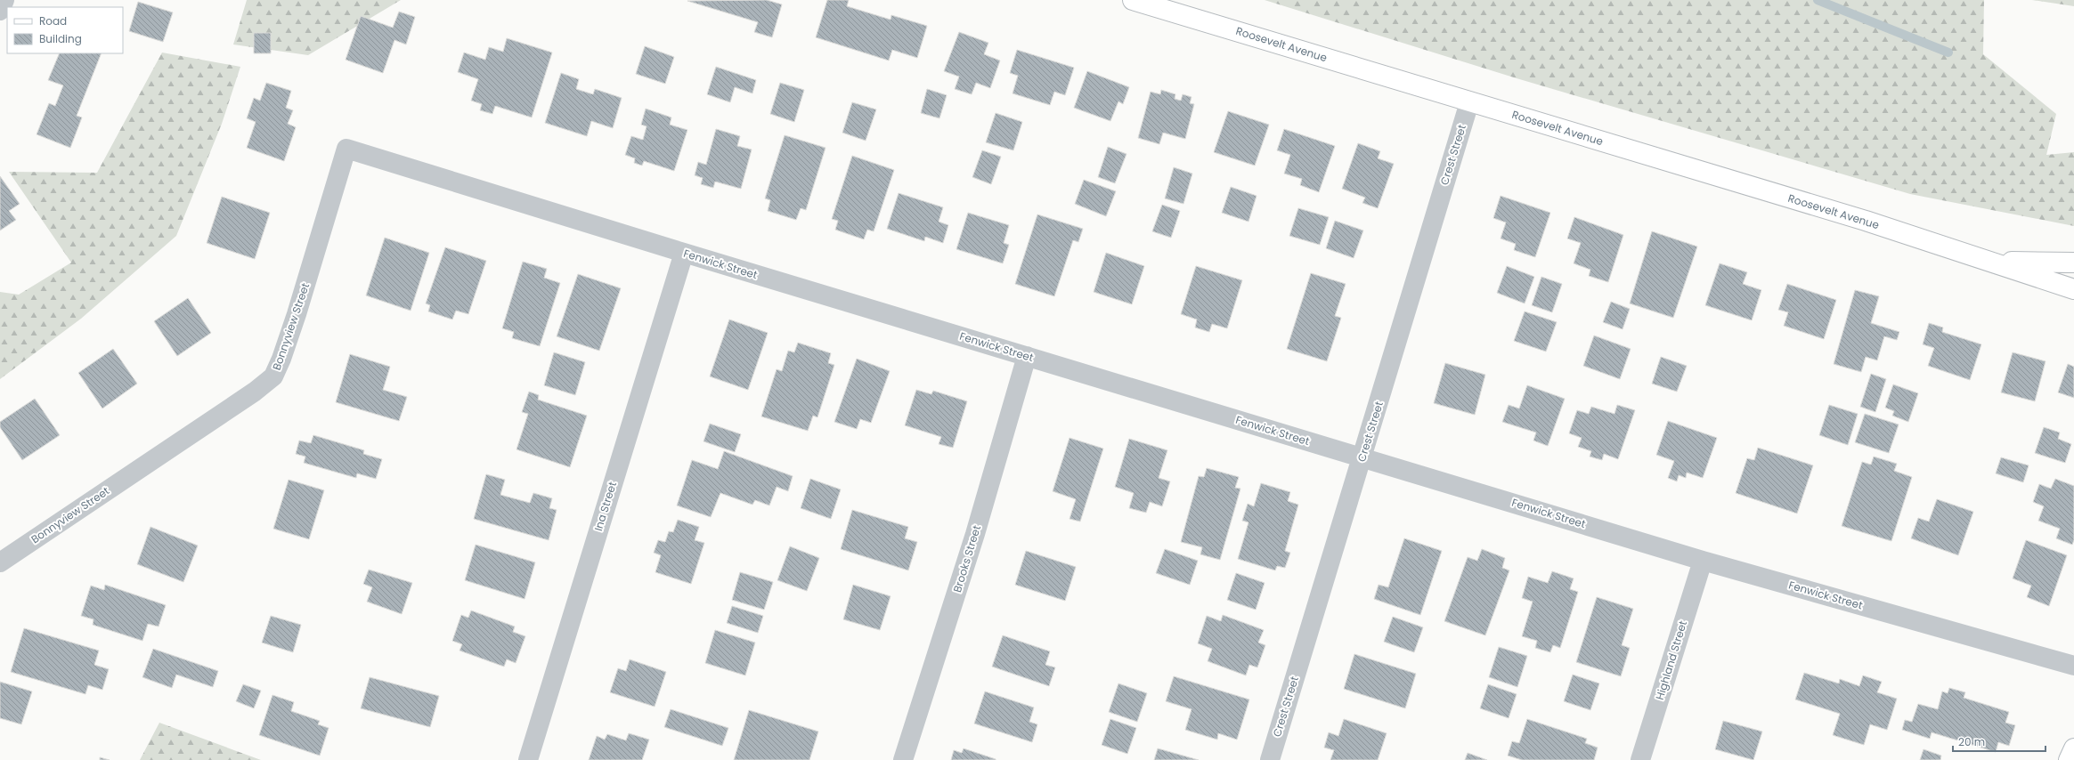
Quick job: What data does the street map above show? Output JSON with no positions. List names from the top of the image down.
{
  "streets": {
    "main road": ["Roosevelt Avenue"],
    "street": [
      "Crest Street",
      "Fenwick Street",
      "Bonnyview Street",
      "Ina Street",
      "Brooks Street",
      "Highland Street"
    ]
  },
  "crossings": [
    ["Roosevelt Avenue", "Crest Street"],
    ["Crest Street", "Fenwick Street"],
    ["Fenwick Street", "Bonnyview Street"],
    ["Fenwick Street", "Ina Street"],
    ["Fenwick Street", "Brooks Street"],
    ["Fenwick Street", "Highland Street"]
  ],
  "legend": ["Road", "Building"],
  "scale_bar": "20 m"
}
